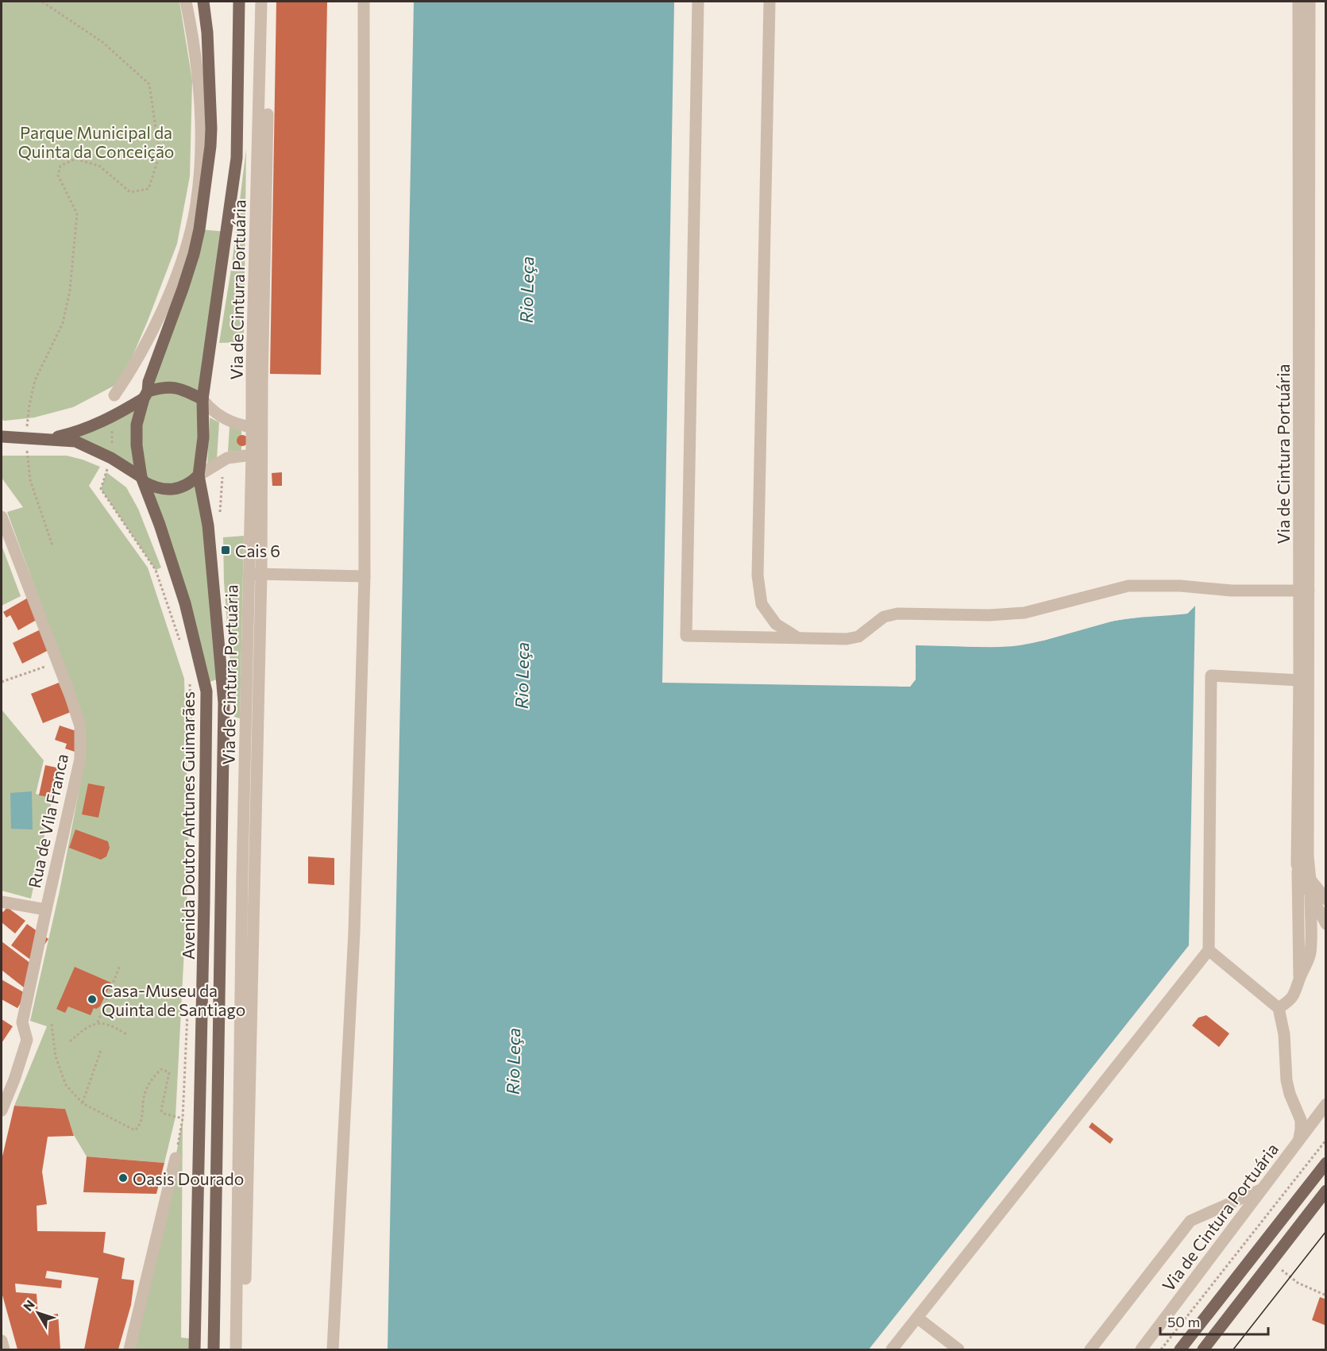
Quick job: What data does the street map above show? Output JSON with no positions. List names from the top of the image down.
{
  "streets": {
    "main road": ["Avenida Doutor Antunes Guimarães"],
    "street": ["Via de Cintura Portuária", "Rua de Vila Franca"]
  },
  "water": ["Rio Leça"],
  "parks": ["Parque Municipal da Quinta da Conceição"],
  "places": {
    "transit": ["Cais 6"],
    "other": ["Casa-Museu da Quinta de Santiago", "Oasis Dourado"]
  },
  "scale_bar": "50 m",
  "north": "top left"
}
